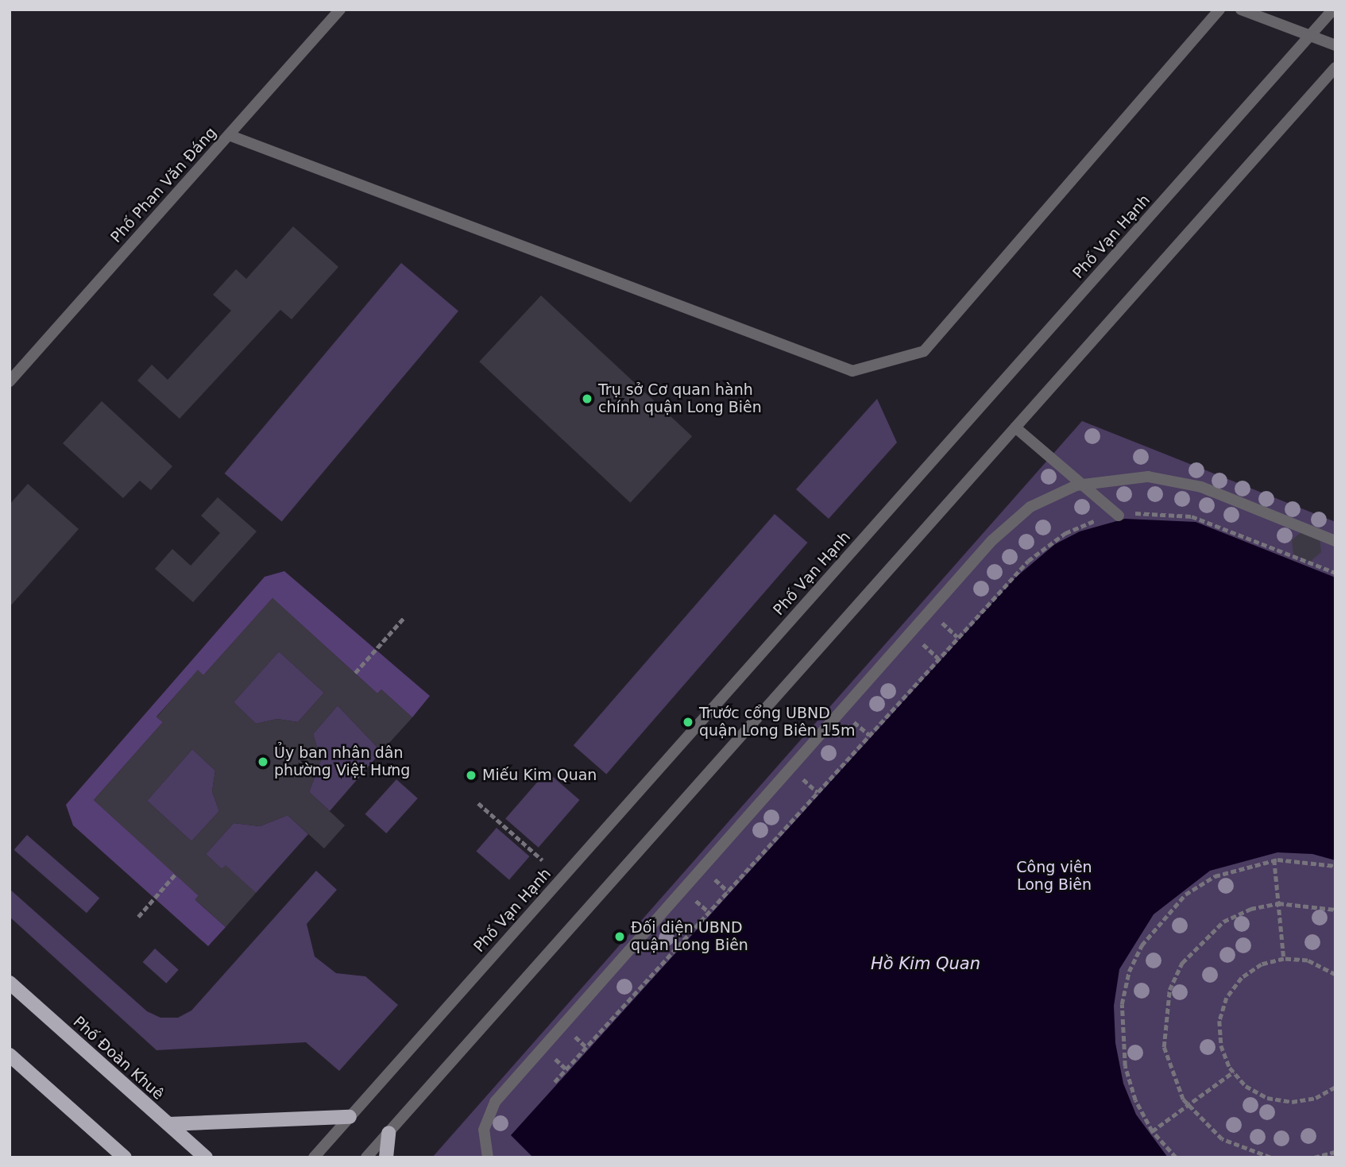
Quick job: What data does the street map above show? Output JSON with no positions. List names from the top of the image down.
{
  "streets": {
    "main road": ["Phố Đoàn Khuê"],
    "street": ["Phố Phan Văn Đáng", "Phố Vạn Hạnh"]
  },
  "water": ["Hồ Kim Quan"],
  "parks": ["Công viên Long Biên"],
  "places": [
    "Trụ sở Cơ quan hành chính quận Long Biên",
    "Trước cổng UBND quận Long Biên 15m",
    "Ủy ban nhân dân phường Việt Hưng",
    "Miếu Kim Quan",
    "Đối diện UBND quận Long Biên"
  ]
}
